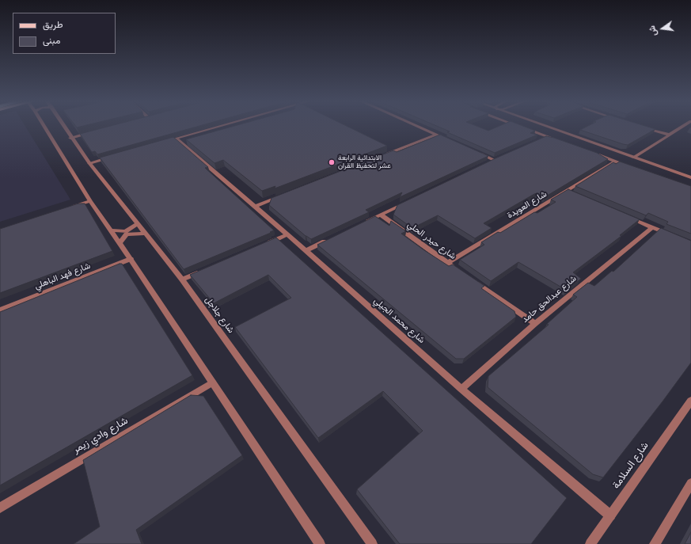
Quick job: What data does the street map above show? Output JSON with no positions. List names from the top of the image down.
{
  "streets": {
    "street": [
      "شارع العويدة",
      "شارع حيدر الحلي",
      "شارع فهد الباهلي",
      "شارع عبدالحق حامد",
      "شارع جلاجل",
      "شارع محمد الجيلي",
      "شارع وادي زيمر",
      "شارع السلامة"
    ]
  },
  "crossings": [
    ["شارع العويدة", "شارع حيدر الحلي"],
    ["شارع عبدالحق حامد", "شارع محمد الجيلي"],
    ["شارع محمد الجيلي", "شارع السلامة"]
  ],
  "places": ["الابتدائية الرابعة عشر لتحفيظ القران"],
  "legend": ["طريق", "مبنى"],
  "north": "left"
}
